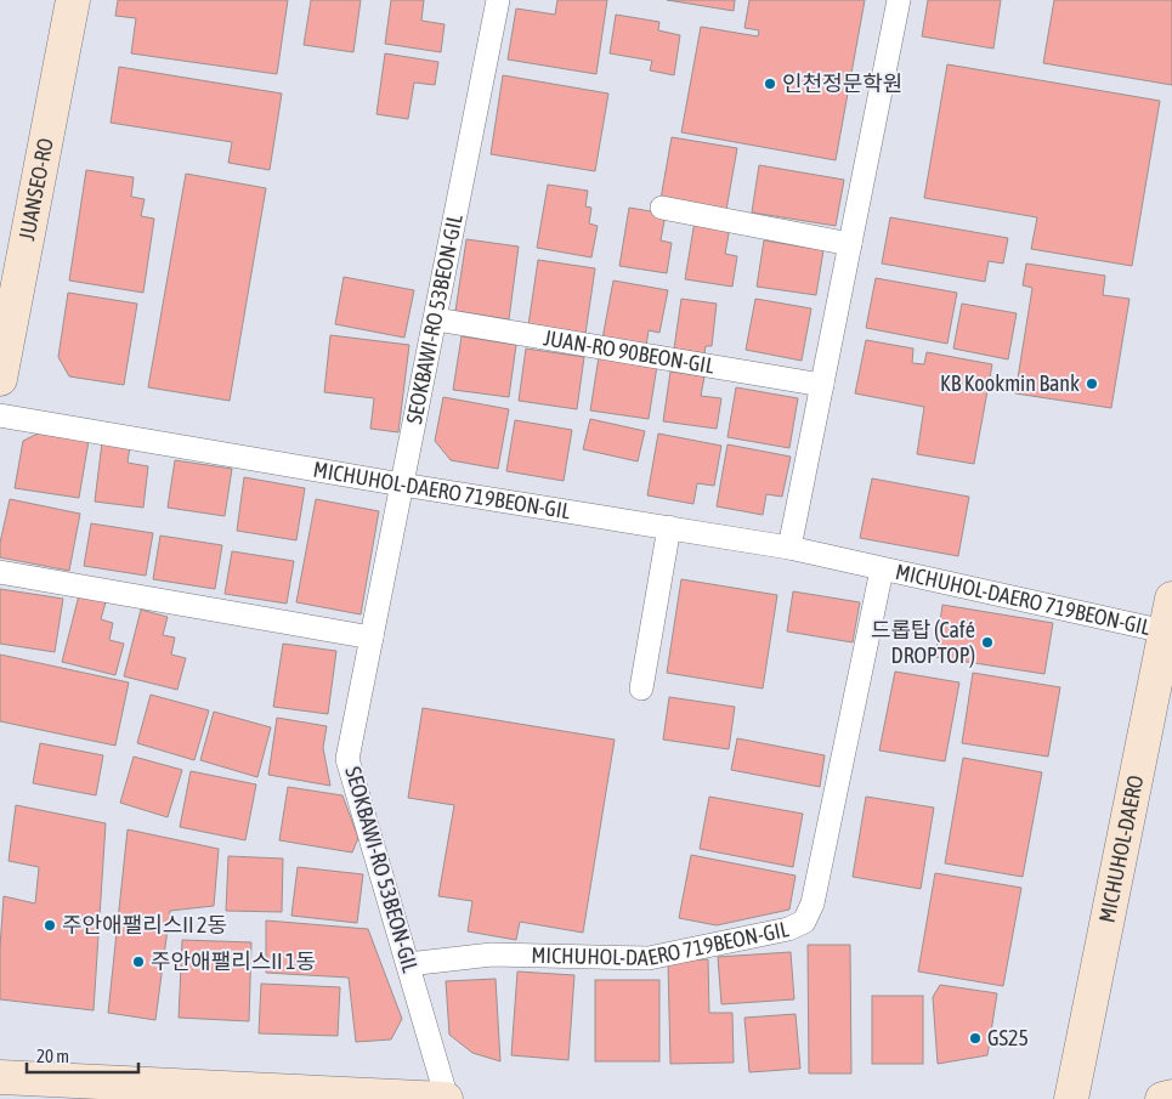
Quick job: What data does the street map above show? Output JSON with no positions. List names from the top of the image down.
{
  "streets": {
    "street": ["JUANSEO-RO", "MICHUHOL-DAERO"],
    "lane": ["SEOKBAWI-RO 53BEON-GIL", "JUAN-RO 90BEON-GIL", "MICHUHOL-DAERO 719BEON-GIL"]
  },
  "crossings": [
    ["SEOKBAWI-RO 53BEON-GIL", "JUAN-RO 90BEON-GIL"],
    ["SEOKBAWI-RO 53BEON-GIL", "MICHUHOL-DAERO 719BEON-GIL"],
    ["MICHUHOL-DAERO 719BEON-GIL", "MICHUHOL-DAERO"]
  ],
  "places": [
    "인천정문학원",
    "KB Kookmin Bank",
    "드롭탑 (Café DROPTOP)",
    "주안애팰리스II 2동",
    "주안애팰리스II 1동",
    "GS25"
  ],
  "scale_bar": "20 m"
}
